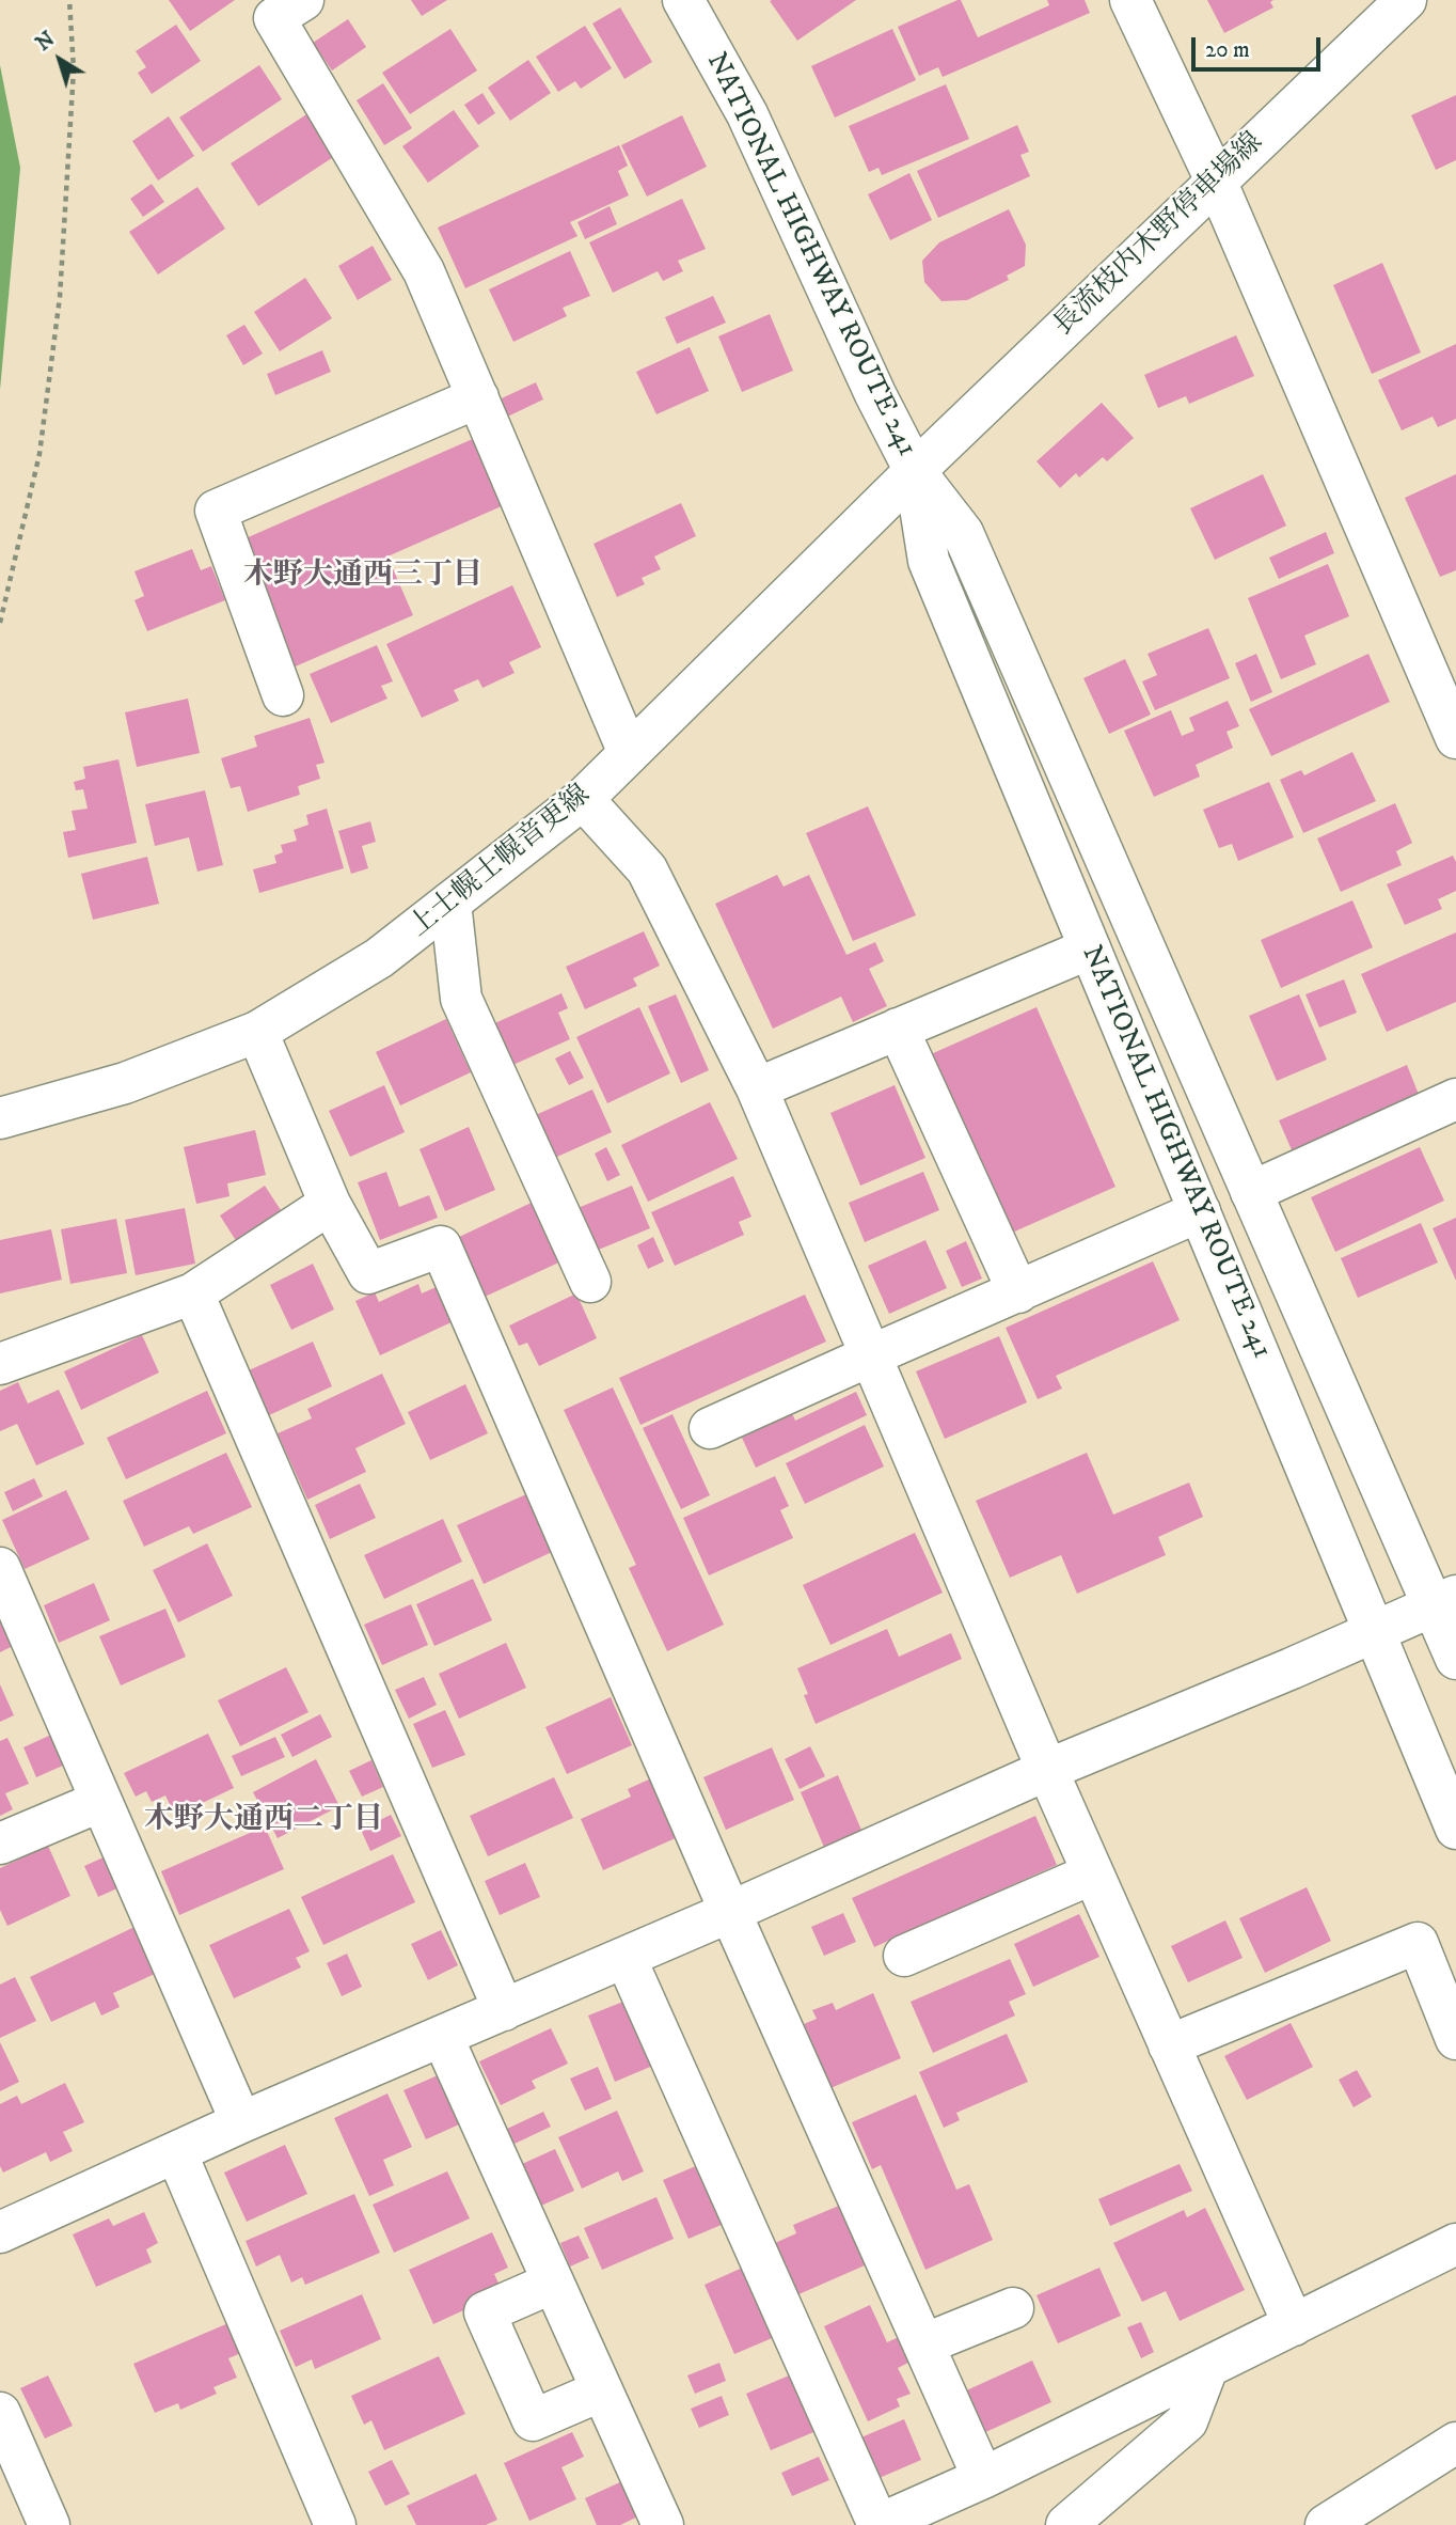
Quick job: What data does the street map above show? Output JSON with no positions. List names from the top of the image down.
{
  "streets": {
    "main road": ["長流枝内木野停車場線", "NATIONAL HIGHWAY ROUTE 241", "上士幌士幌音更線"]
  },
  "crossings": [
    ["長流枝内木野停車場線", "NATIONAL HIGHWAY ROUTE 241"],
    ["長流枝内木野停車場線", "上士幌士幌音更線"],
    ["NATIONAL HIGHWAY ROUTE 241", "上士幌士幌音更線"]
  ],
  "districts": ["木野大通西三丁目", "木野大通西二丁目"],
  "scale_bar": "20 m",
  "north": "top left"
}
